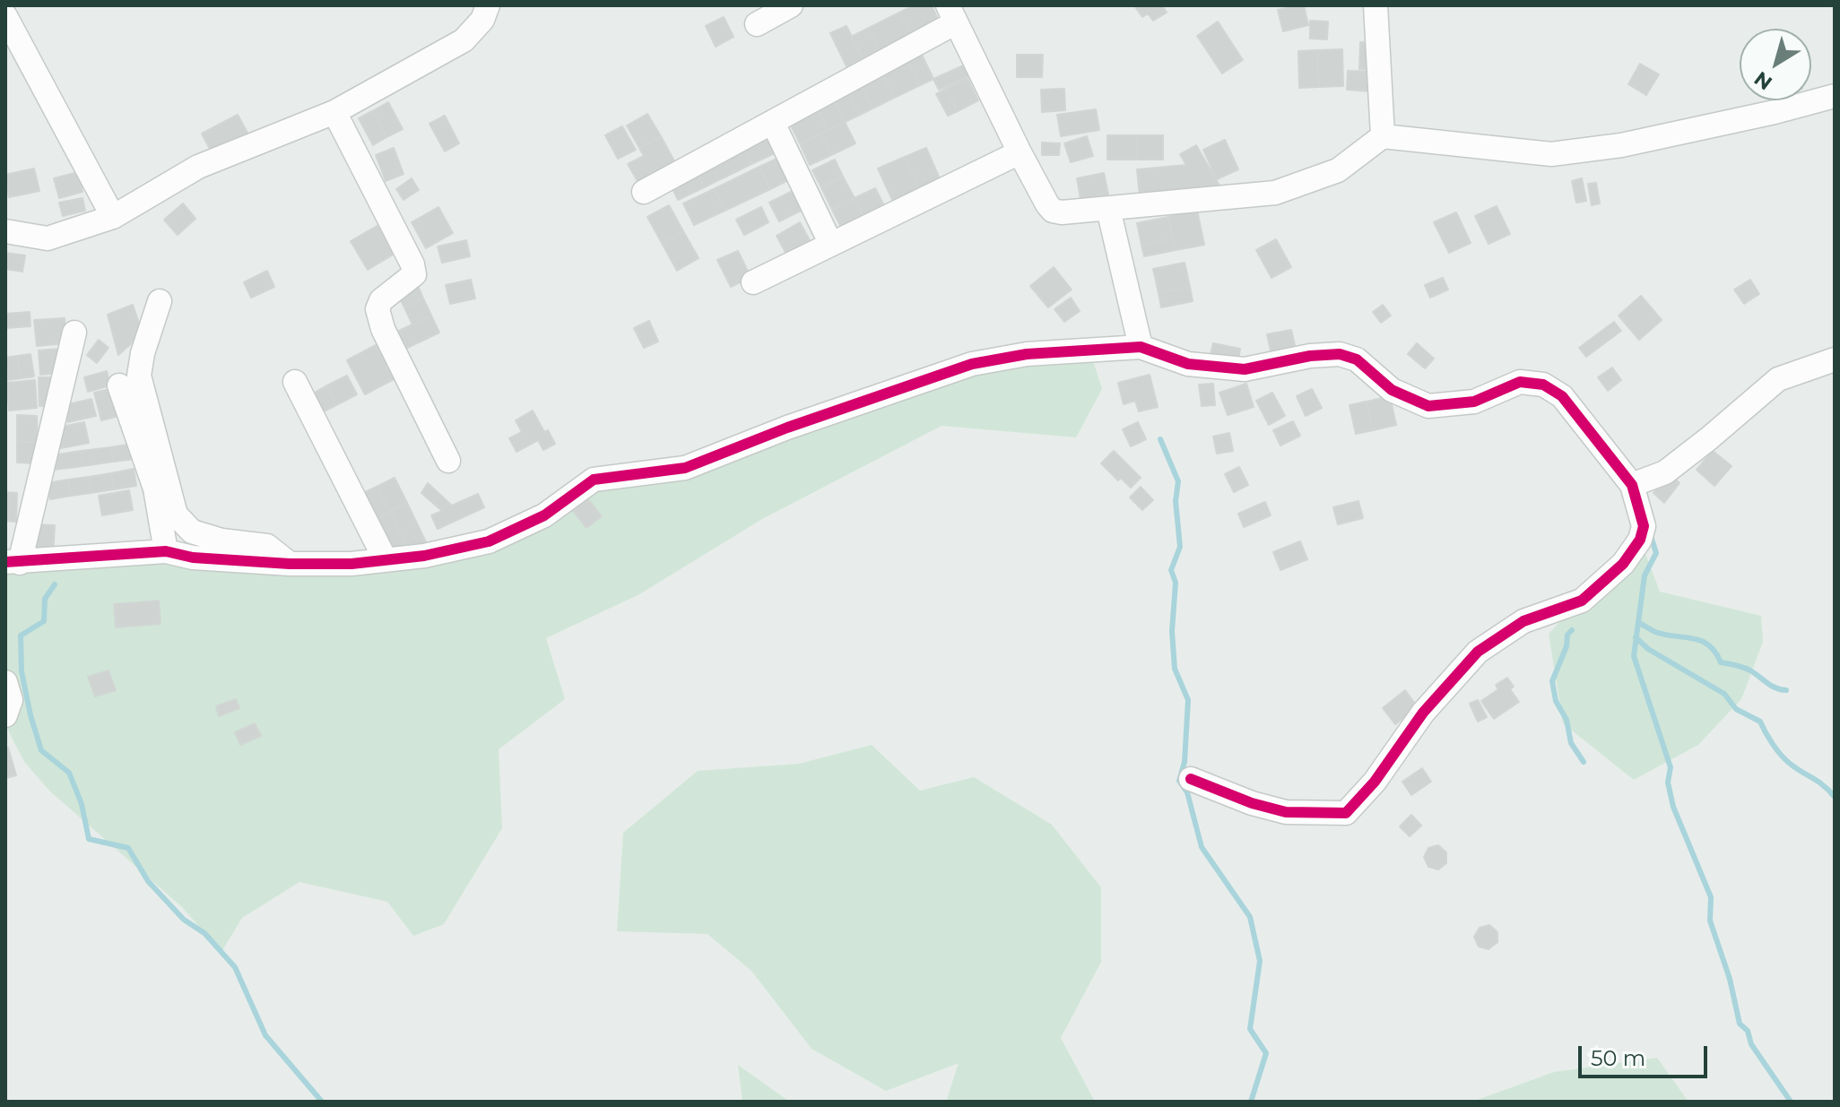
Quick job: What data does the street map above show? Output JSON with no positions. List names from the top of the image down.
{
  "scale_bar": "50 m",
  "north": "bottom left"
}
